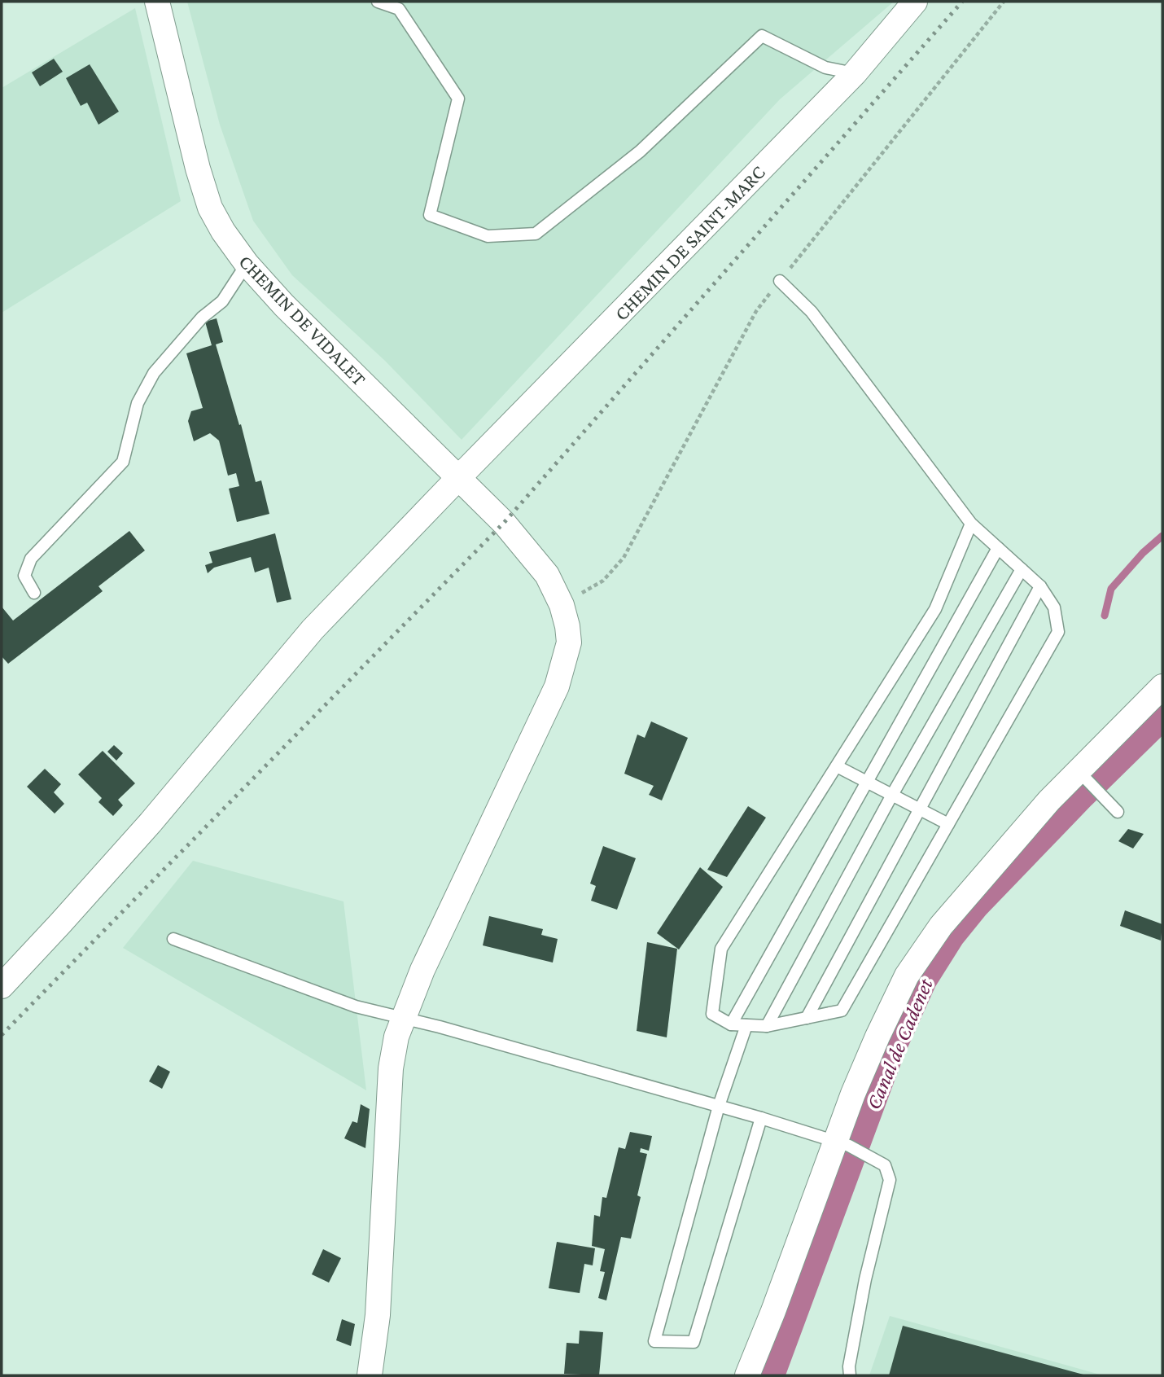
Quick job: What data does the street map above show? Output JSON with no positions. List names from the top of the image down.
{
  "streets": {
    "street": ["CHEMIN DE SAINT-MARC", "CHEMIN DE VIDALET"]
  },
  "crossings": [
    ["CHEMIN DE SAINT-MARC", "CHEMIN DE VIDALET"]
  ],
  "water": ["Canal de Cadenet"]
}
